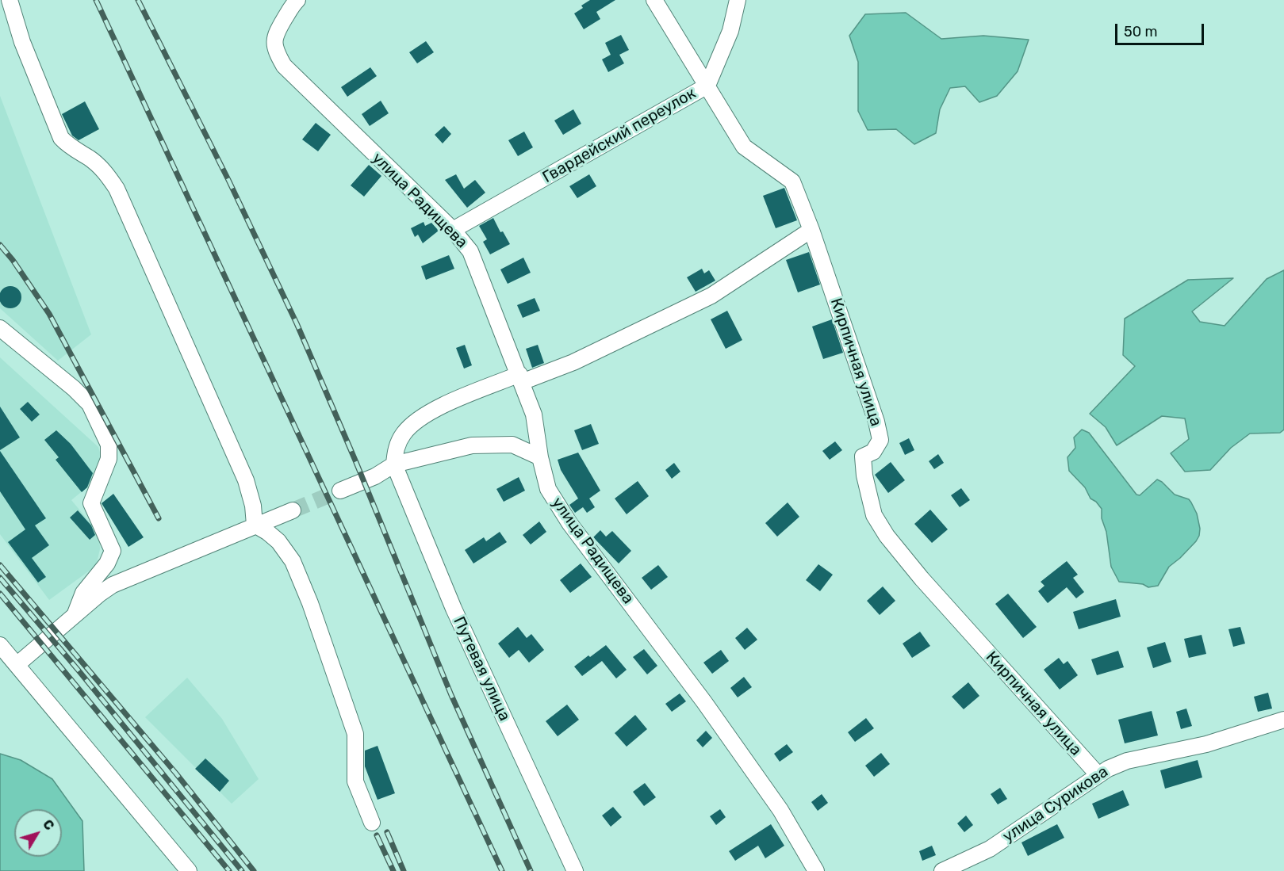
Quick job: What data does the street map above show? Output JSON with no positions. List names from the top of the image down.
{
  "streets": {
    "street": [
      "Гвардейский переулок",
      "улица Радищева",
      "Кирпичная улица",
      "Путевая улица",
      "улица Сурикова"
    ]
  },
  "crossings": [
    ["Гвардейский переулок", "улица Радищева"],
    ["Гвардейский переулок", "Кирпичная улица"],
    ["Кирпичная улица", "улица Сурикова"]
  ],
  "scale_bar": "50 m",
  "north": "top right"
}
